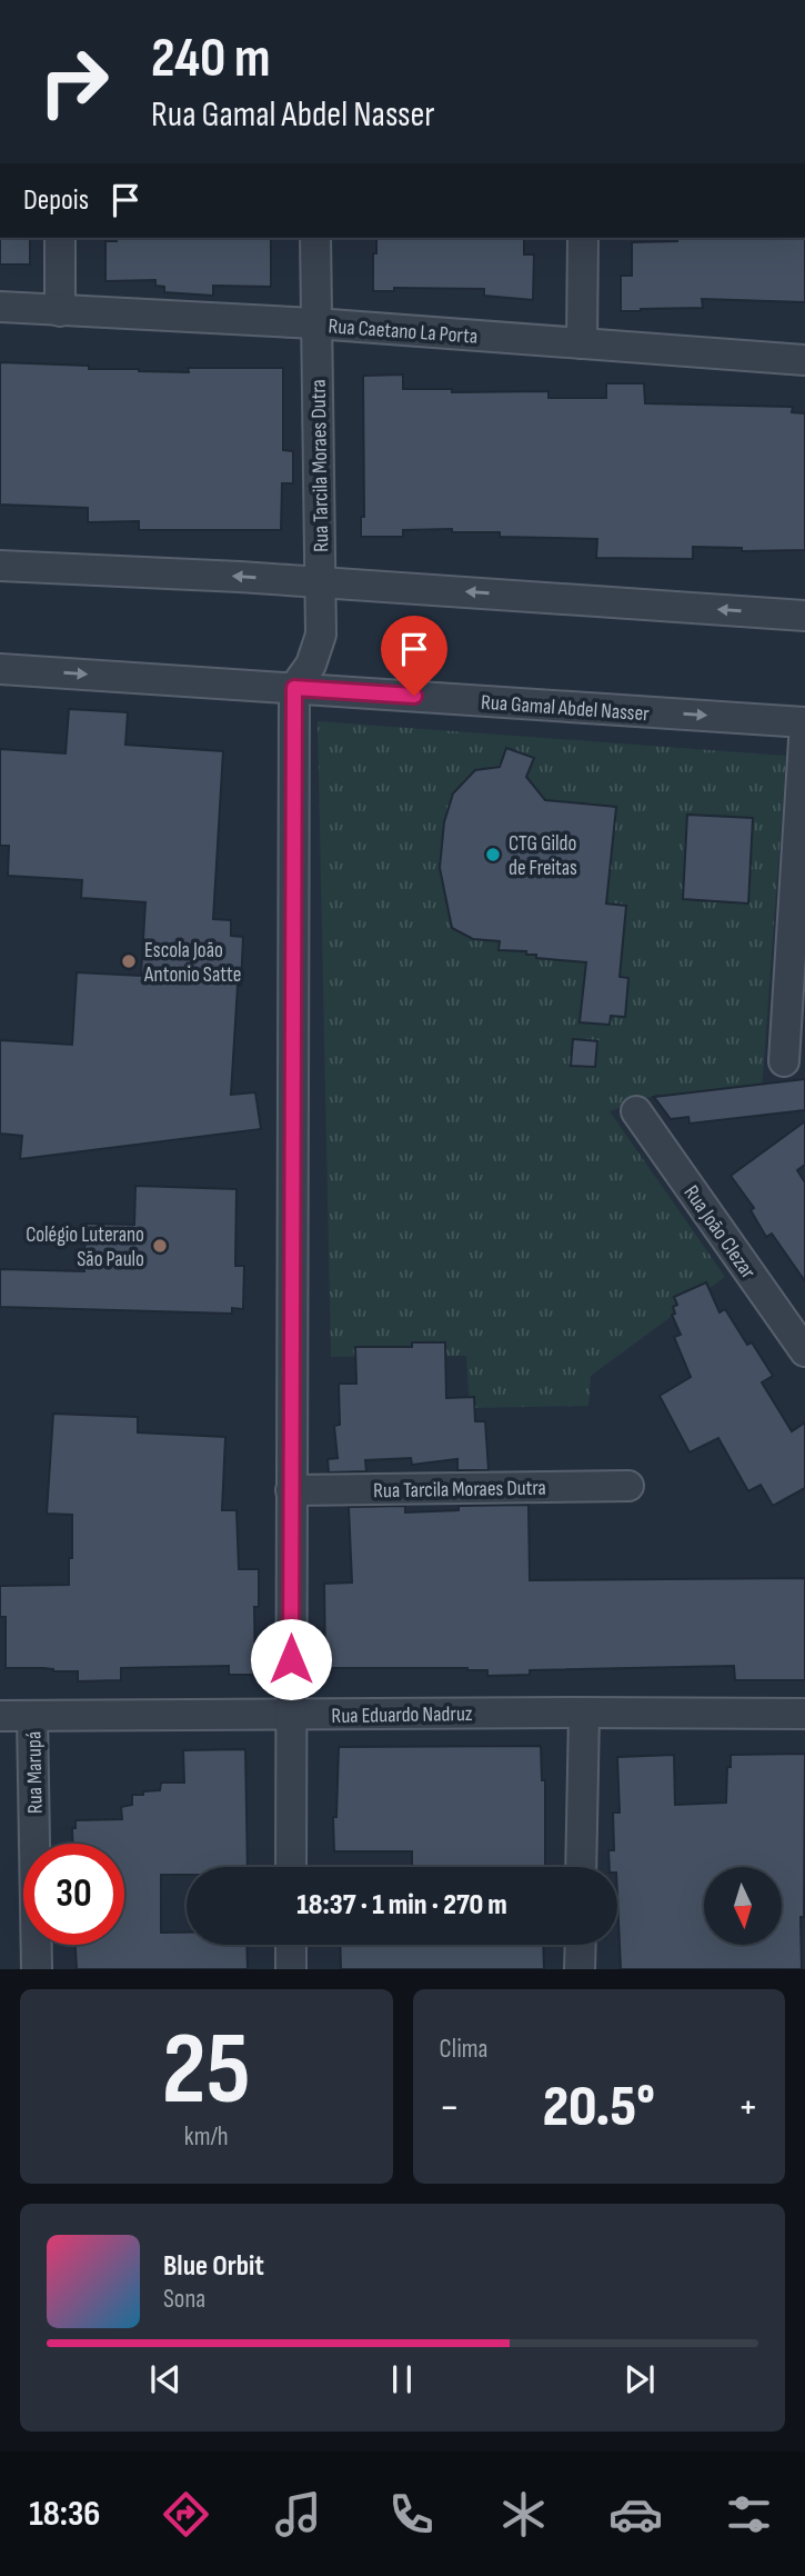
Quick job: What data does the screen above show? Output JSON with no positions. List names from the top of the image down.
{
  "streets": {
    "street": [
      "Rua Caetano La Porta",
      "Rua Tarcila Moraes Dutra",
      "Rua Gamal Abdel Nasser",
      "Rua João Clezar",
      "Rua Eduardo Nadruz",
      "Rua Marupá"
    ]
  },
  "crossings": [
    ["Rua Caetano La Porta", "Rua Tarcila Moraes Dutra"],
    ["Rua Tarcila Moraes Dutra", "Rua Gamal Abdel Nasser"],
    ["Rua Eduardo Nadruz", "Rua Marupá"]
  ],
  "places": ["CTG Gildo de Freitas", "Escola João Antonio Satte", "Colégio Luterano São Paulo"],
  "north": "bottom",
  "page": {
    "turn": ["240 m", "Rua Gamal Abdel Nasser"],
    "then": "Depois",
    "limit": "30",
    "trip": "18:37 · 1 min · 270 m",
    "tile": [
      ["25", "km/h"],
      "Clima"
    ],
    "heat": ["−", "20.5°", "+"],
    "song": ["Blue Orbit", "Sona"],
    "tabs": "18:36"
  }
}
